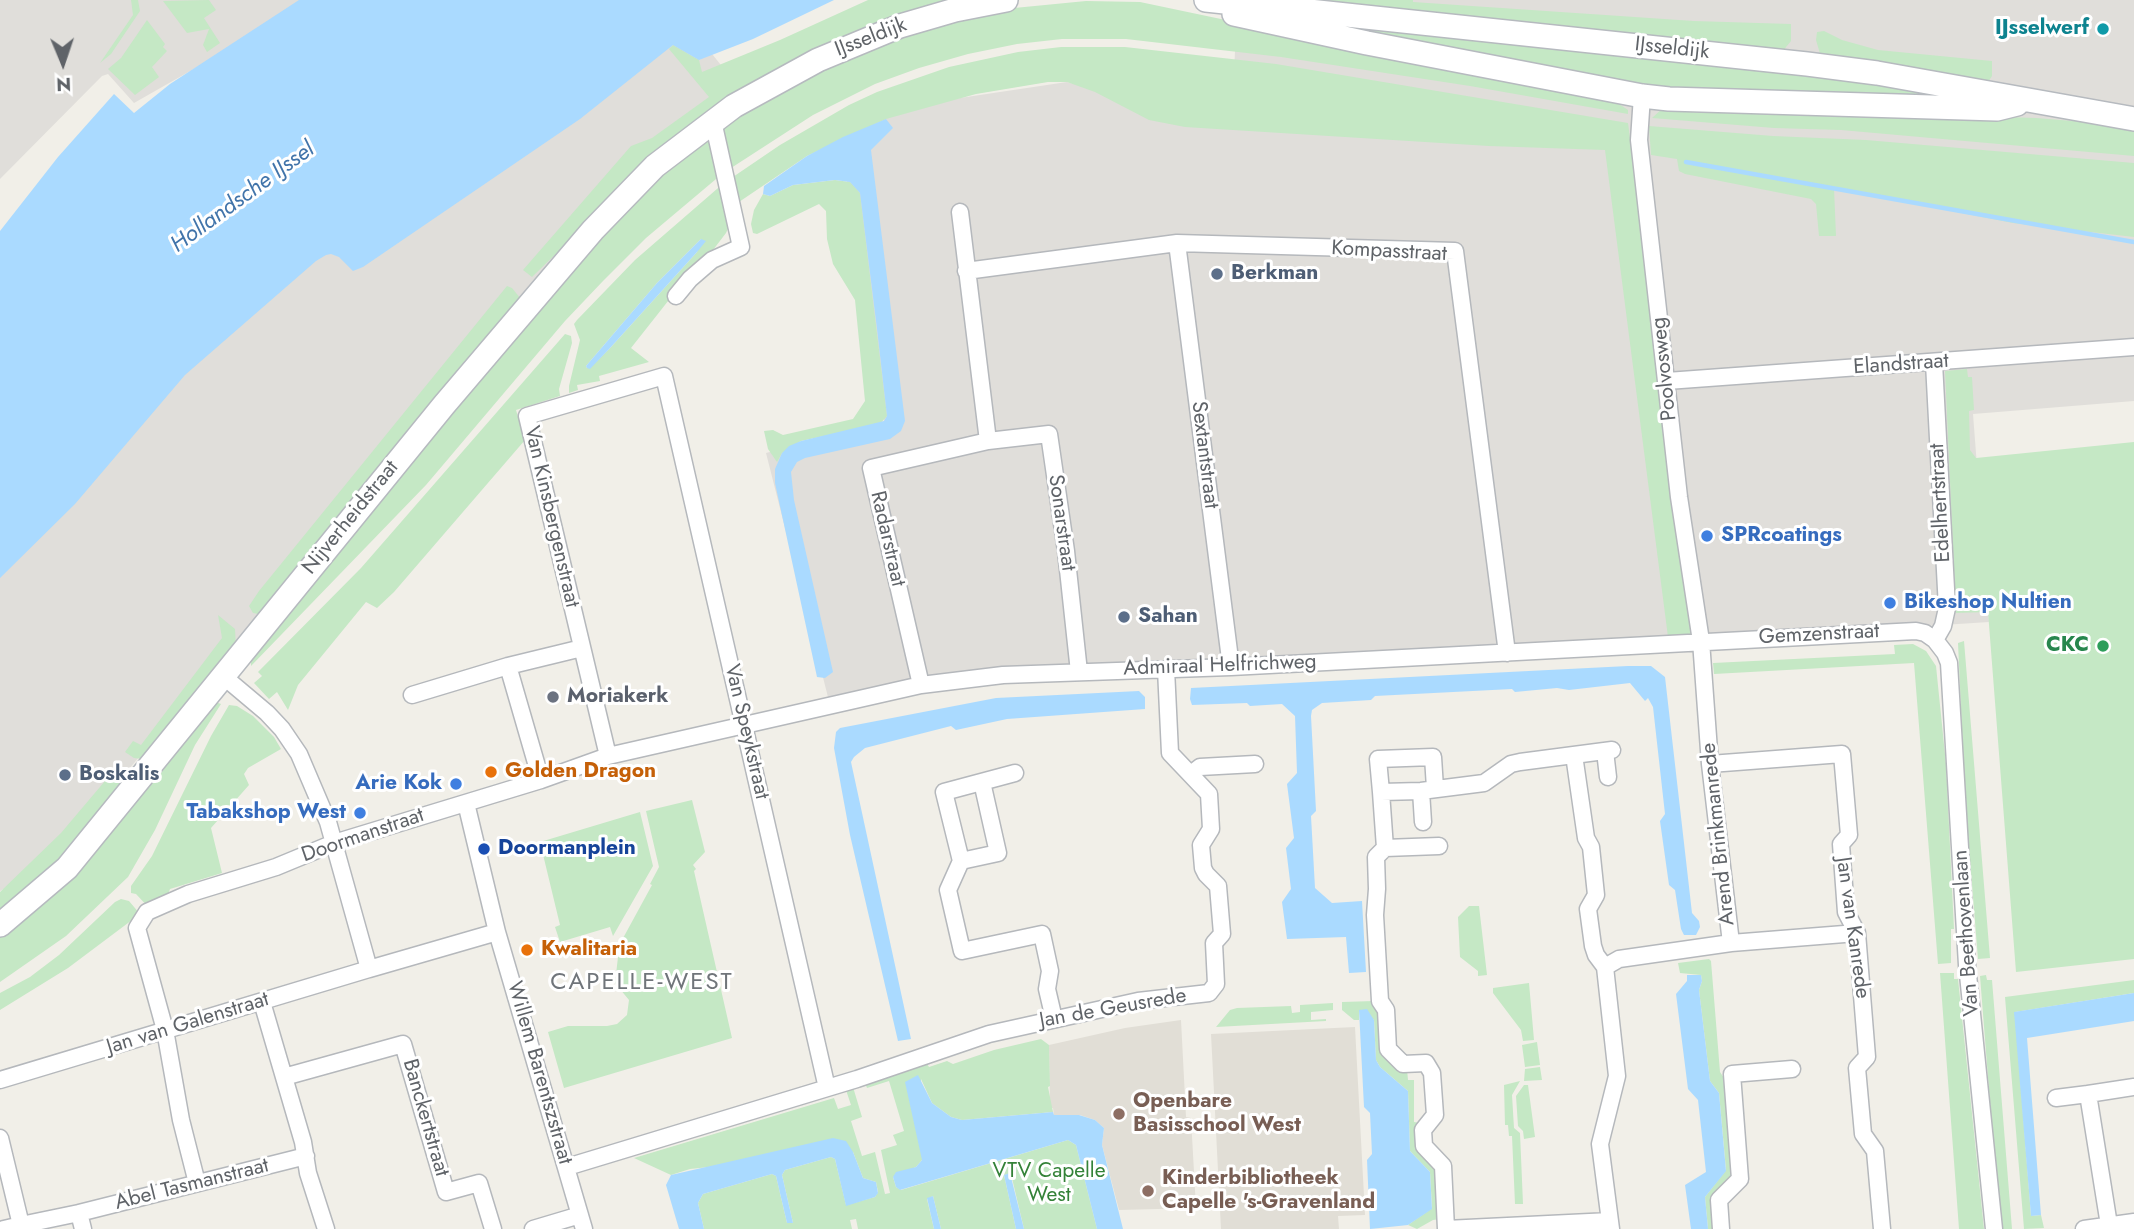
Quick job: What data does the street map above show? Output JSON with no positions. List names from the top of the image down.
{
  "streets": {
    "street": [
      "IJsseldijk",
      "Kompasstraat",
      "Elandstraat",
      "Poolvosweg",
      "Sextantstraat",
      "Edelhertstraat",
      "Van Kinsbergenstraat",
      "Nijverheidstraat",
      "Sonarstraat",
      "Radarstraat",
      "Gemzenstraat",
      "Admiraal Helfrichweg",
      "Van Speykstraat",
      "Arend Brinkmanrede",
      "Doormanstraat",
      "Jan van Kanrede",
      "Van Beethovenlaan",
      "Jan de Geusrede",
      "Jan van Galenstraat",
      "Willem Barentszstraat",
      "Banckertstraat",
      "Abel Tasmanstraat"
    ]
  },
  "crossings": [
    ["IJsseldijk", "Nijverheidstraat"],
    ["Kompasstraat", "Sextantstraat"],
    ["Kompasstraat", "Admiraal Helfrichweg"],
    ["Elandstraat", "Poolvosweg"],
    ["Elandstraat", "Edelhertstraat"],
    ["Poolvosweg", "Gemzenstraat"],
    ["Poolvosweg", "Admiraal Helfrichweg"],
    ["Poolvosweg", "Arend Brinkmanrede"],
    ["Sextantstraat", "Admiraal Helfrichweg"],
    ["Edelhertstraat", "Gemzenstraat"],
    ["Edelhertstraat", "Van Beethovenlaan"],
    ["Van Kinsbergenstraat", "Van Speykstraat"],
    ["Van Kinsbergenstraat", "Doormanstraat"],
    ["Sonarstraat", "Radarstraat"],
    ["Sonarstraat", "Admiraal Helfrichweg"],
    ["Radarstraat", "Admiraal Helfrichweg"],
    ["Gemzenstraat", "Admiraal Helfrichweg"],
    ["Gemzenstraat", "Arend Brinkmanrede"],
    ["Gemzenstraat", "Van Beethovenlaan"],
    ["Admiraal Helfrichweg", "Van Speykstraat"],
    ["Admiraal Helfrichweg", "Arend Brinkmanrede"],
    ["Admiraal Helfrichweg", "Doormanstraat"],
    ["Admiraal Helfrichweg", "Jan de Geusrede"],
    ["Van Speykstraat", "Doormanstraat"],
    ["Van Speykstraat", "Jan de Geusrede"],
    ["Arend Brinkmanrede", "Jan van Kanrede"],
    ["Doormanstraat", "Jan van Galenstraat"],
    ["Jan de Geusrede", "Willem Barentszstraat"]
  ],
  "districts": ["CAPELLE-WEST"],
  "water": ["Hollandsche IJssel"],
  "parks": ["VTV Capelle West"],
  "places": [
    "IJsselwerf",
    "Berkman",
    "SPRcoatings",
    "Bikeshop Nultien",
    "Sahan",
    "CKC",
    "Moriakerk",
    "Golden Dragon",
    "Boskalis",
    "Arie Kok",
    "Tabakshop West",
    "Doormanplein",
    "Kwalitaria",
    "Openbare Basisschool West",
    "Kinderbibliotheek Capelle 's-Gravenland"
  ],
  "north": "bottom"
}
